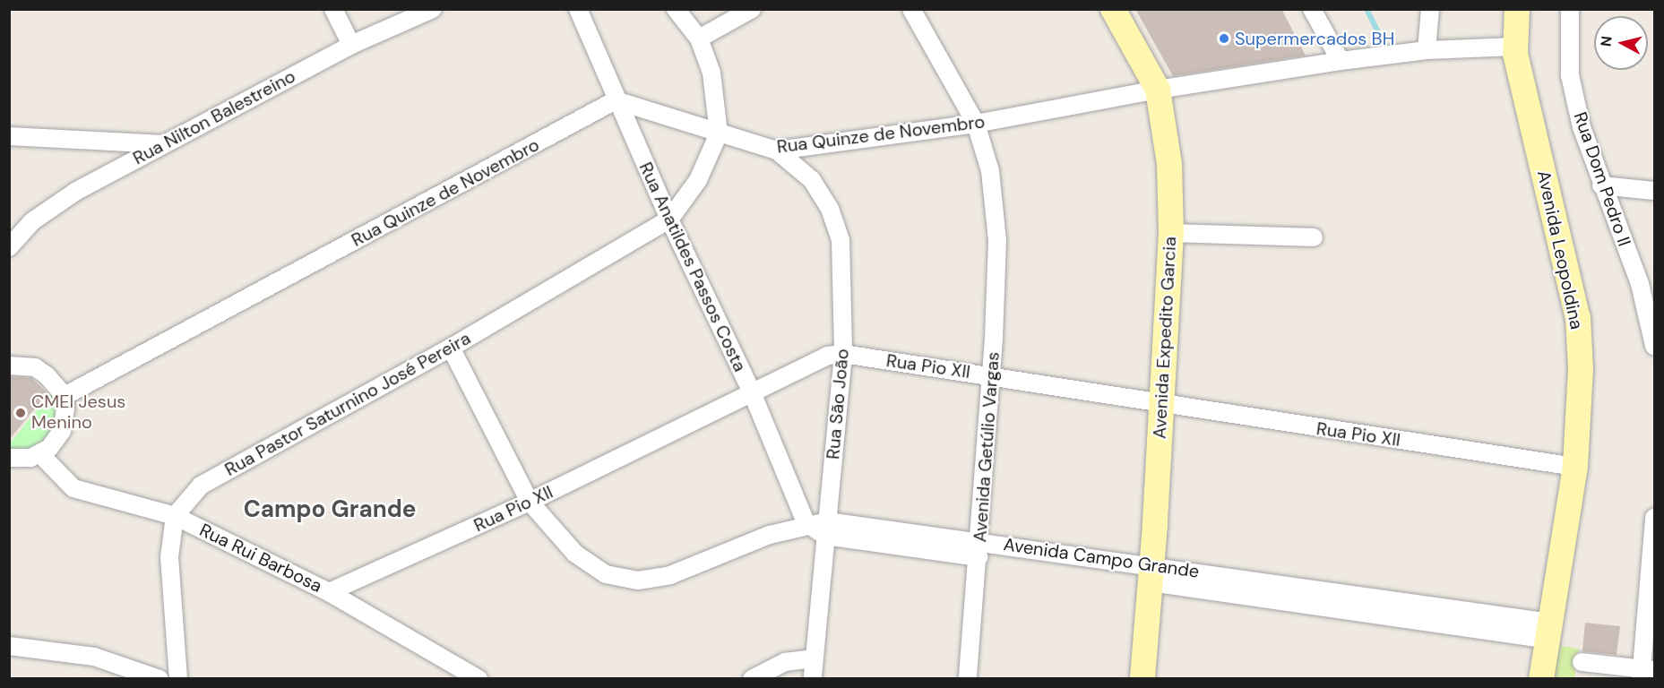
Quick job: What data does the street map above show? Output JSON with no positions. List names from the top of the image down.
{
  "streets": {
    "main road": ["Avenida Leopoldina", "Avenida Expedito Garcia"],
    "street": [
      "Rua Nilton Balestreino",
      "Rua Quinze de Novembro",
      "Rua Dom Pedro II",
      "Rua Anatildes Passos Costa",
      "Rua Pio XII",
      "Rua Pastor Saturnino José Pereira",
      "Rua São João",
      "Avenida Getúlio Vargas",
      "Rua Rui Barbosa",
      "Avenida Campo Grande"
    ]
  },
  "crossings": [
    ["Rua Quinze de Novembro", "Avenida Leopoldina"],
    ["Rua Quinze de Novembro", "Rua Anatildes Passos Costa"],
    ["Rua Quinze de Novembro", "Avenida Expedito Garcia"],
    ["Rua Quinze de Novembro", "Rua São João"],
    ["Rua Quinze de Novembro", "Avenida Getúlio Vargas"],
    ["Avenida Leopoldina", "Rua Pio XII"],
    ["Avenida Leopoldina", "Avenida Campo Grande"],
    ["Rua Anatildes Passos Costa", "Rua Pio XII"],
    ["Rua Anatildes Passos Costa", "Rua Pastor Saturnino José Pereira"],
    ["Rua Anatildes Passos Costa", "Avenida Campo Grande"],
    ["Avenida Expedito Garcia", "Rua Pio XII"],
    ["Avenida Expedito Garcia", "Avenida Campo Grande"],
    ["Rua Pio XII", "Rua São João"],
    ["Rua Pio XII", "Avenida Getúlio Vargas"],
    ["Rua Pio XII", "Rua Rui Barbosa"],
    ["Rua Pastor Saturnino José Pereira", "Rua Rui Barbosa"],
    ["Rua São João", "Avenida Campo Grande"],
    ["Avenida Getúlio Vargas", "Avenida Campo Grande"]
  ],
  "districts": ["Campo Grande"],
  "places": ["Supermercados BH", "CMEI Jesus Menino"],
  "north": "left"
}
